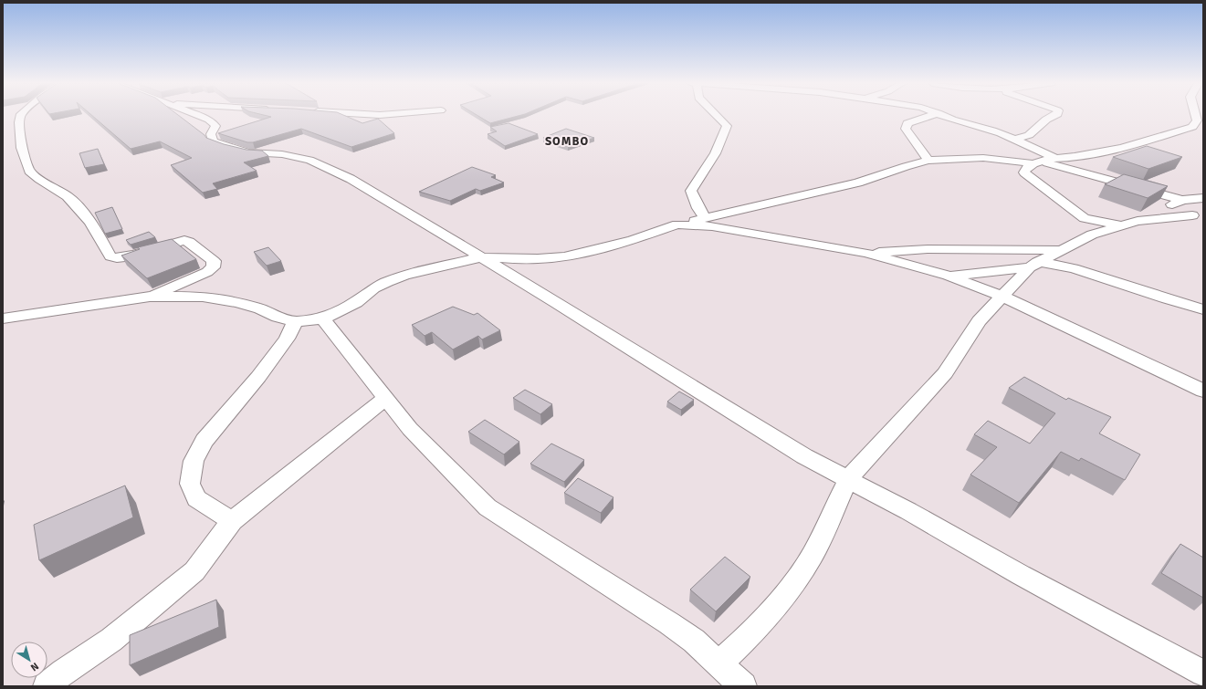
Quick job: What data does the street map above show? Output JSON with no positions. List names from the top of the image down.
{
  "districts": ["SOMBO"],
  "north": "bottom right"
}
